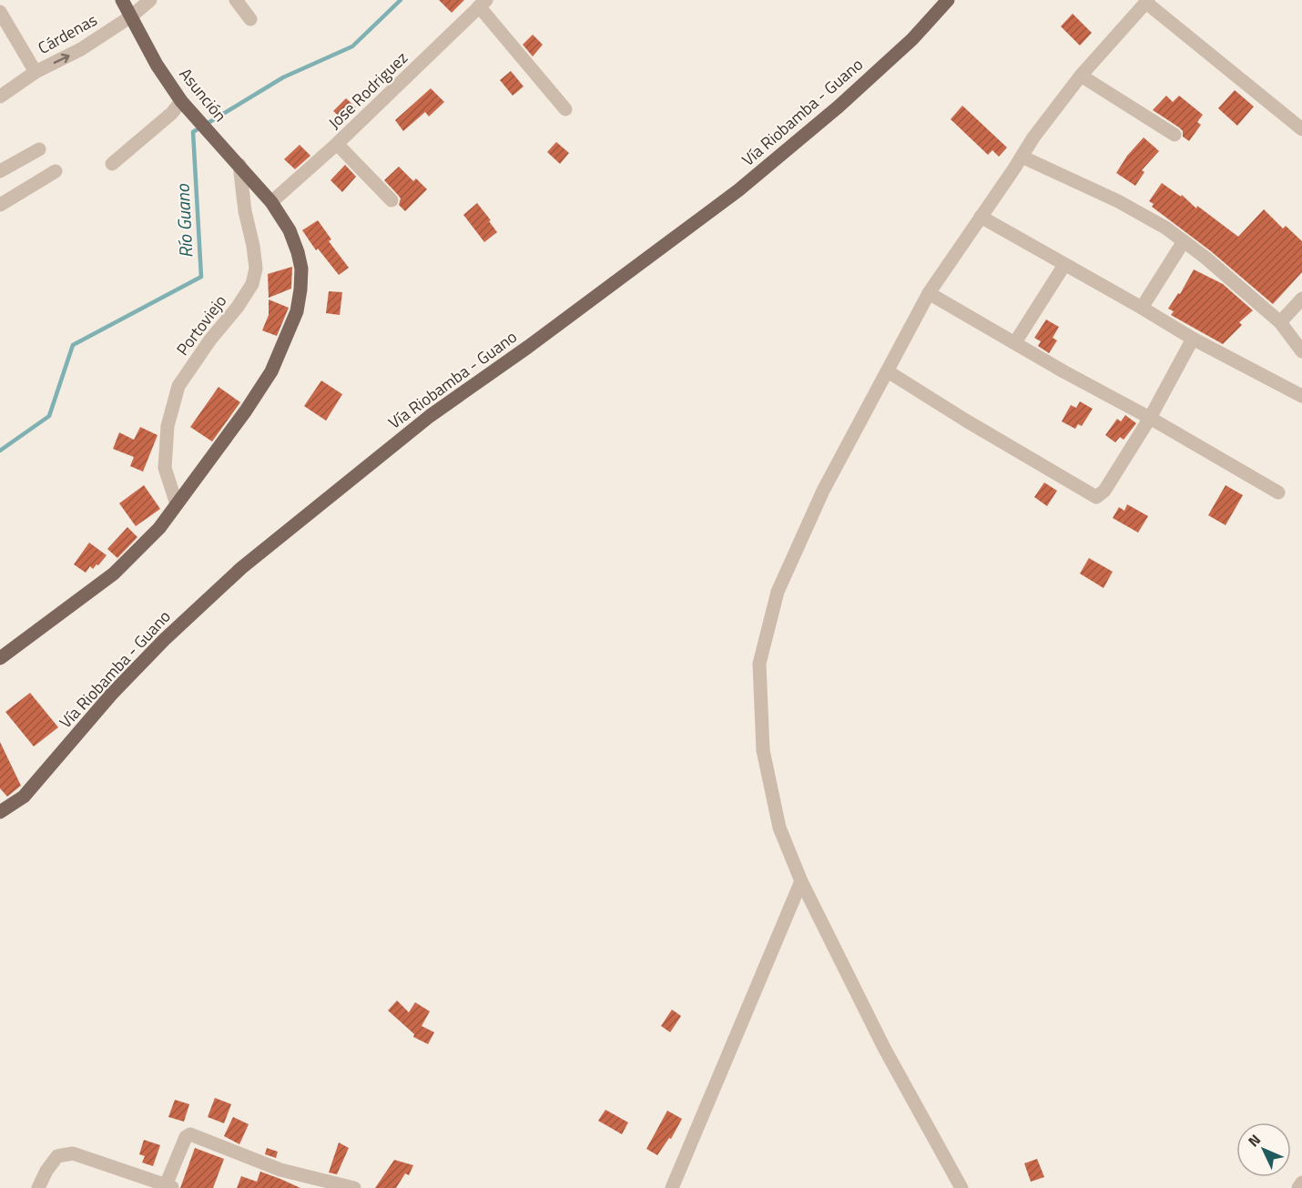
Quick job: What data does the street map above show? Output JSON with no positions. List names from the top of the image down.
{
  "streets": {
    "main road": ["Asunción", "Vía Riobamba - Guano"],
    "street": ["Cárdenas", "Jose Rodriguez", "Portoviejo"]
  },
  "crossings": [
    ["Cárdenas", "Asunción"],
    ["Jose Rodriguez", "Asunción"],
    ["Asunción", "Portoviejo"]
  ],
  "water": ["Río Guano"],
  "north": "top left"
}
